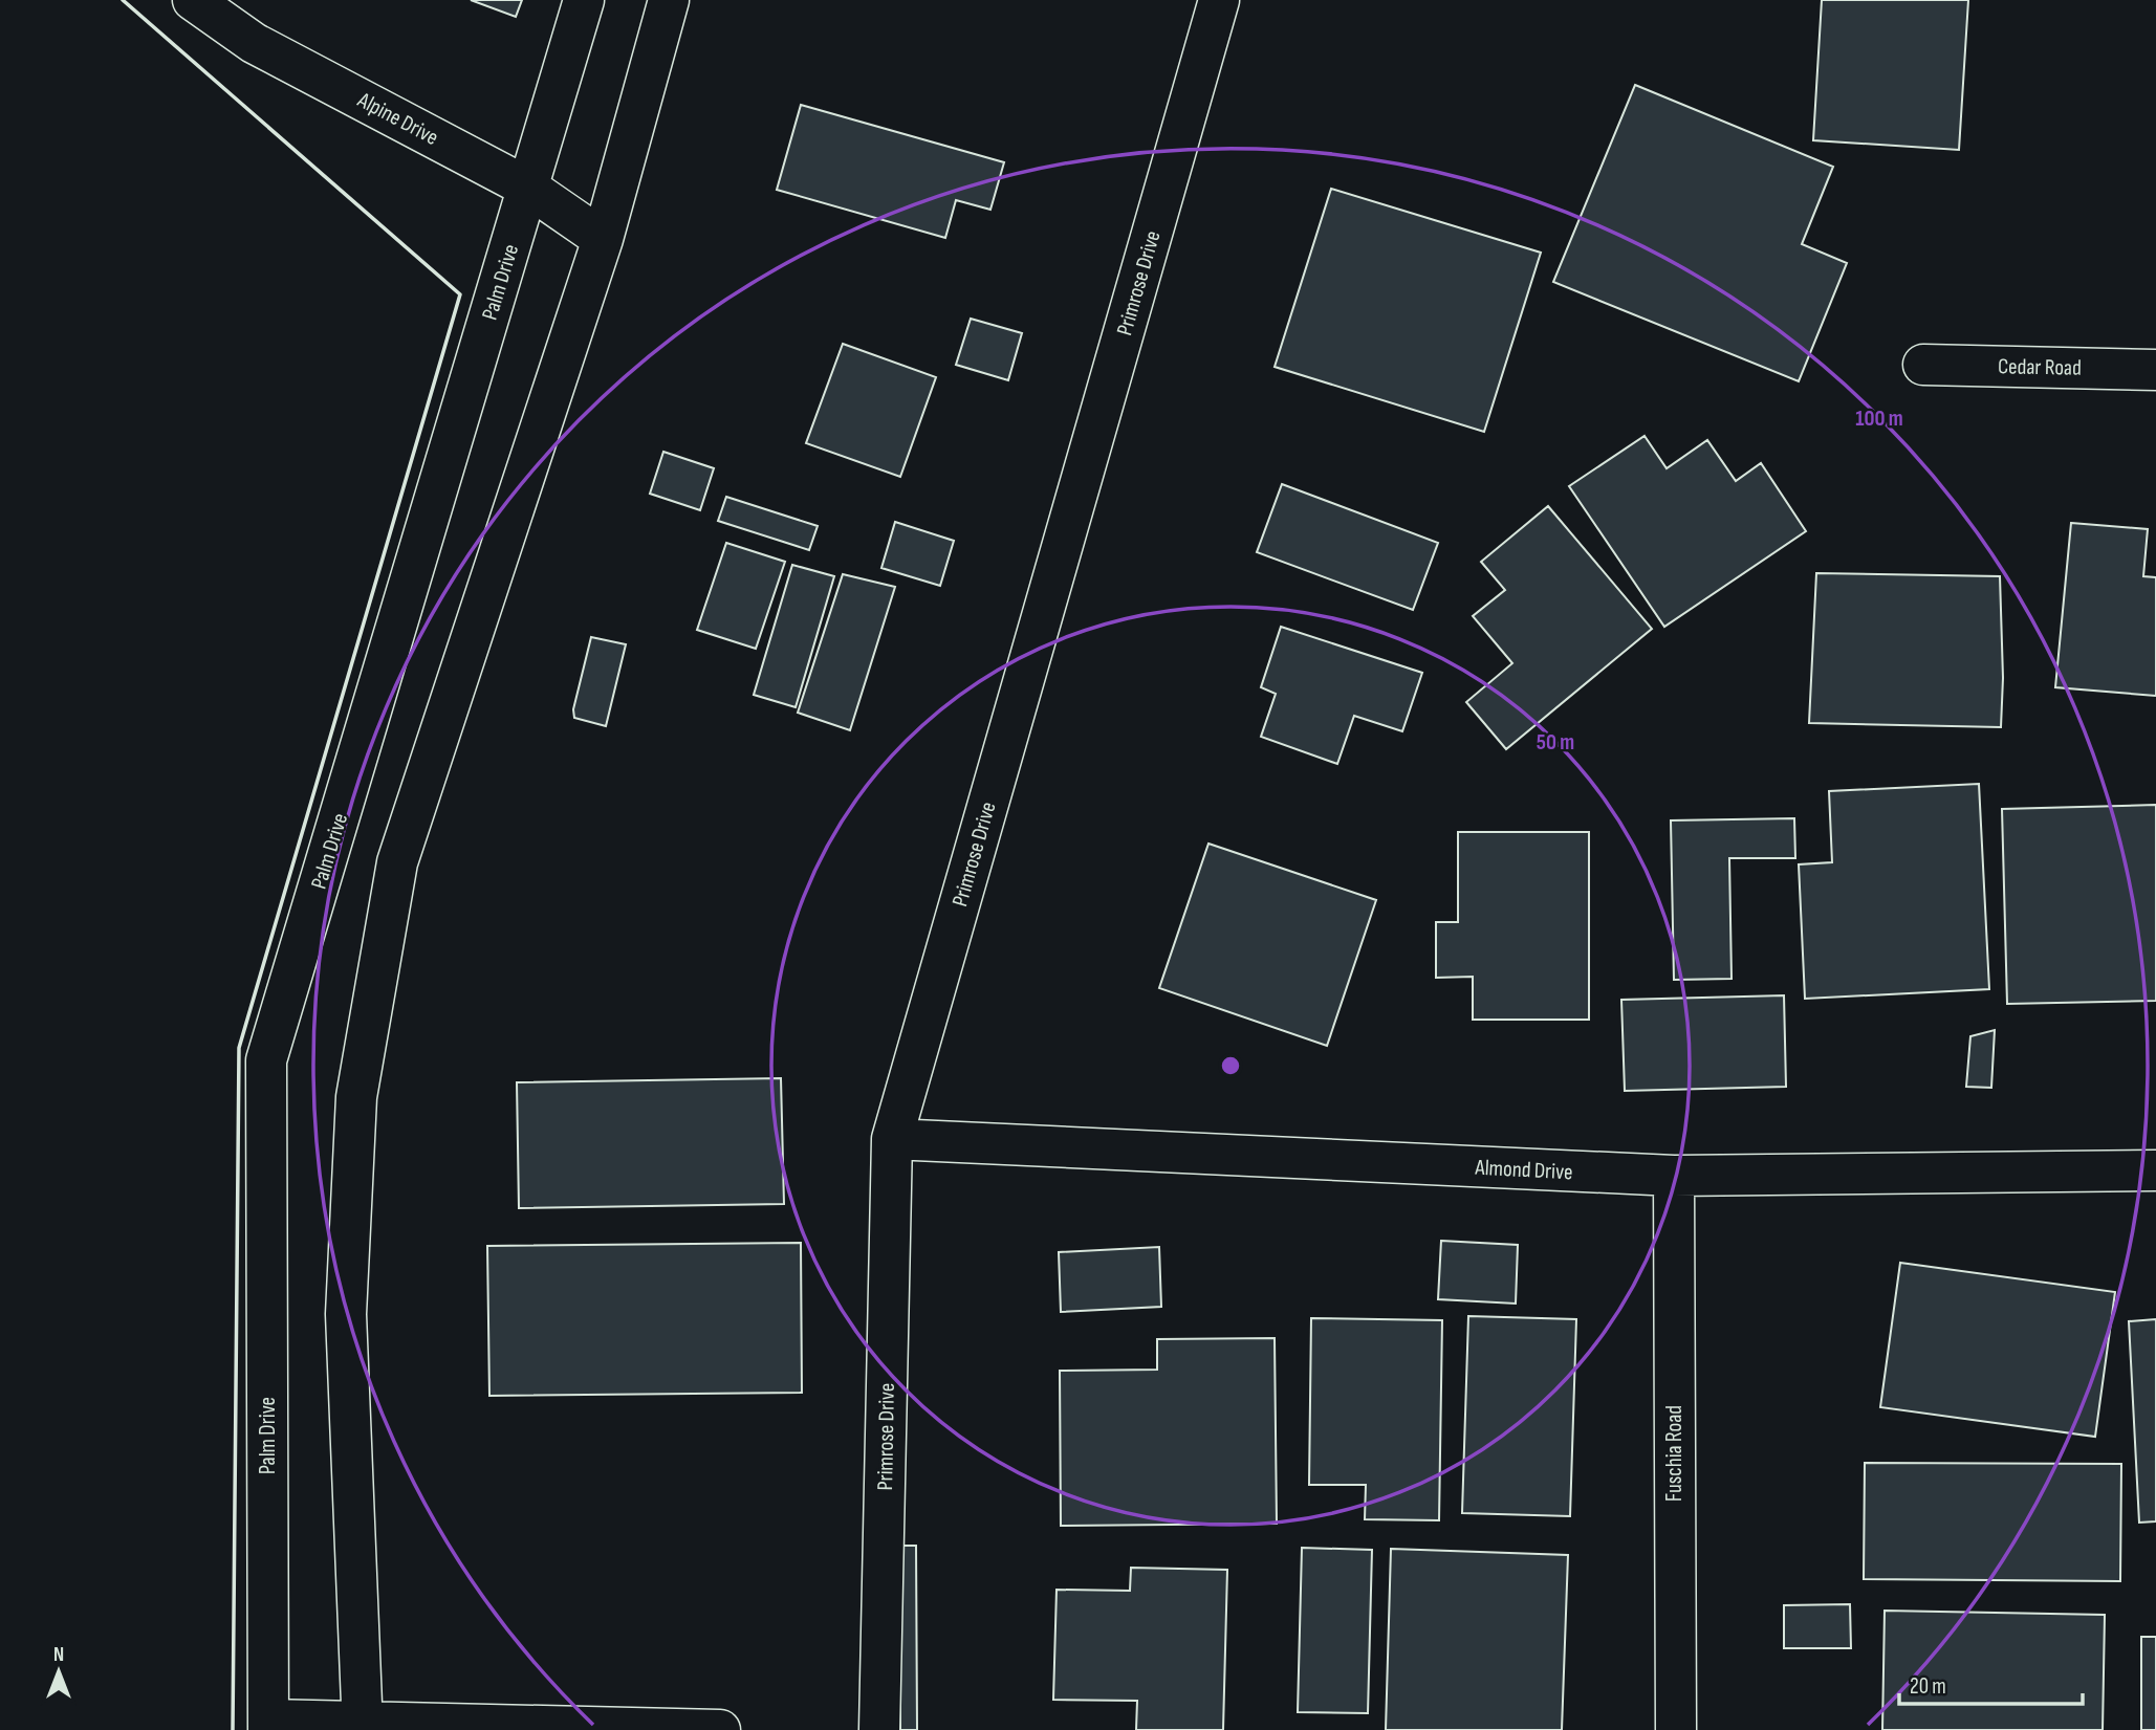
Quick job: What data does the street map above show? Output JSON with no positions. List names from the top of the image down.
{
  "streets": {
    "street": [
      "Alpine Drive",
      "Palm Drive",
      "Primrose Drive",
      "Cedar Road",
      "Almond Drive",
      "Fuschia Road"
    ]
  },
  "crossings": [
    ["Alpine Drive", "Palm Drive"],
    ["Primrose Drive", "Almond Drive"],
    ["Almond Drive", "Fuschia Road"]
  ],
  "scale_bar": "20 m",
  "north": "top",
  "rings": ["100 m", "50 m"]
}
